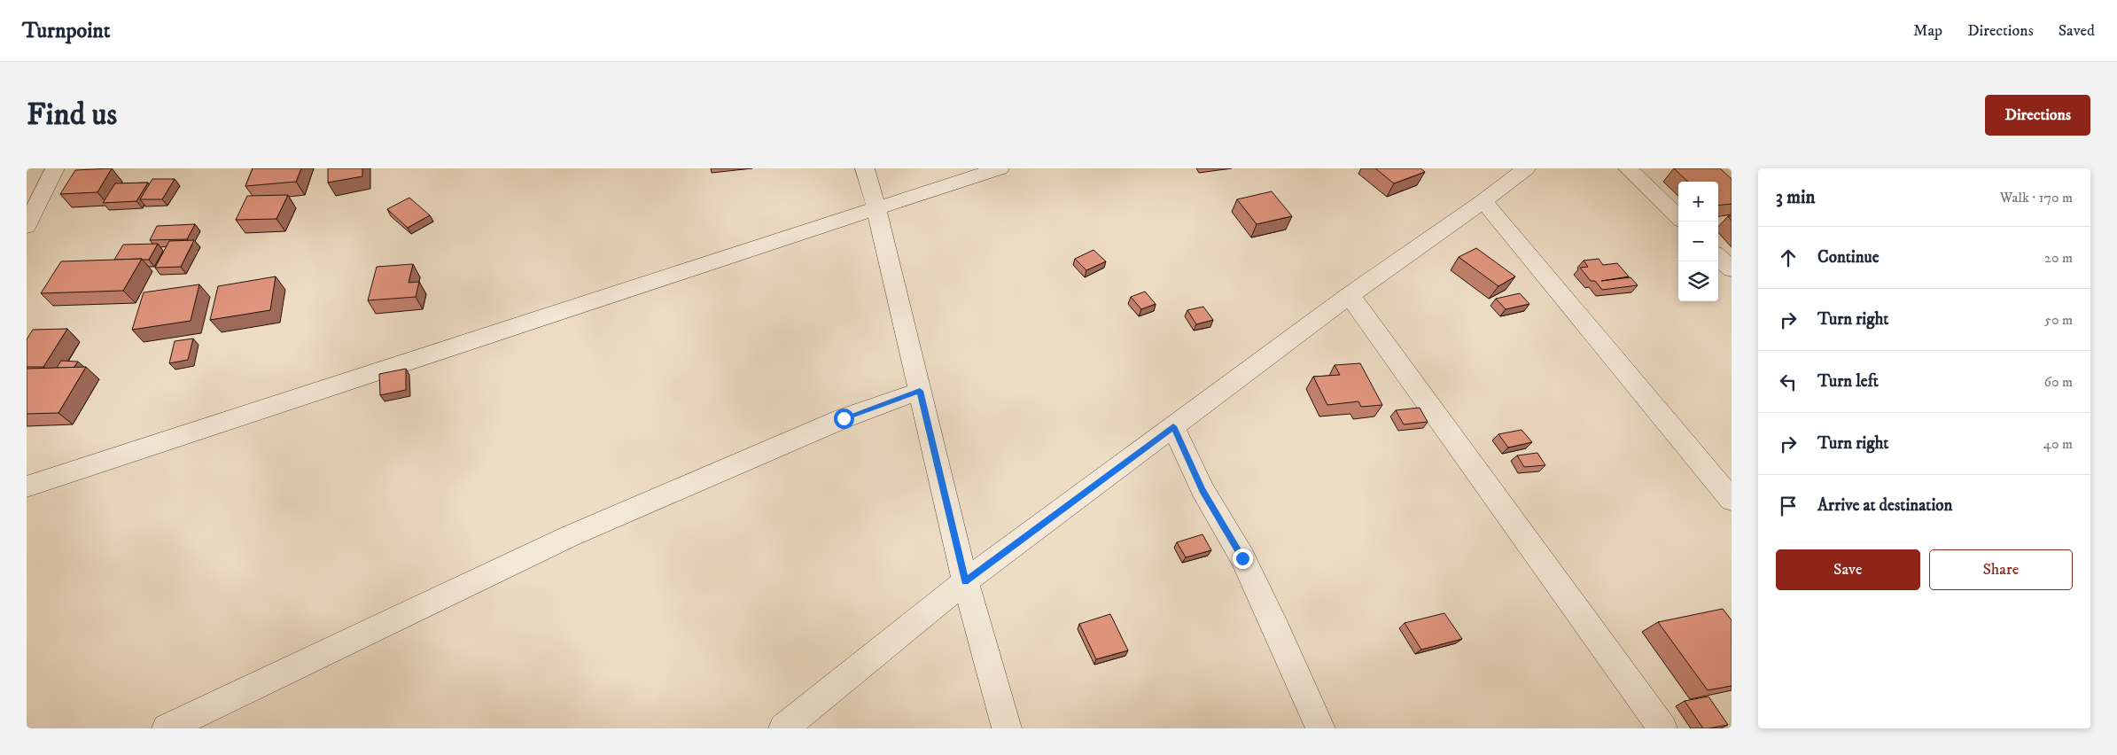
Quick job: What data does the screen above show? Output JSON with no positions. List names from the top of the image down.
{
  "page": {
    "header": "Turnpoint",
    "nav": ["Map", "Directions", "Saved"],
    "buttons": [
      "Directions",
      ["Save", "Share"]
    ],
    "title": "Find us",
    "heading": ["3 min", "Walk · 170 m"],
    "map_buttons": ["+", "−"],
    "list": [
      ["Continue", "20 m"],
      ["Turn right", "50 m"],
      ["Turn left", "60 m"],
      ["Turn right", "40 m"],
      "Arrive at destination"
    ]
  }
}
